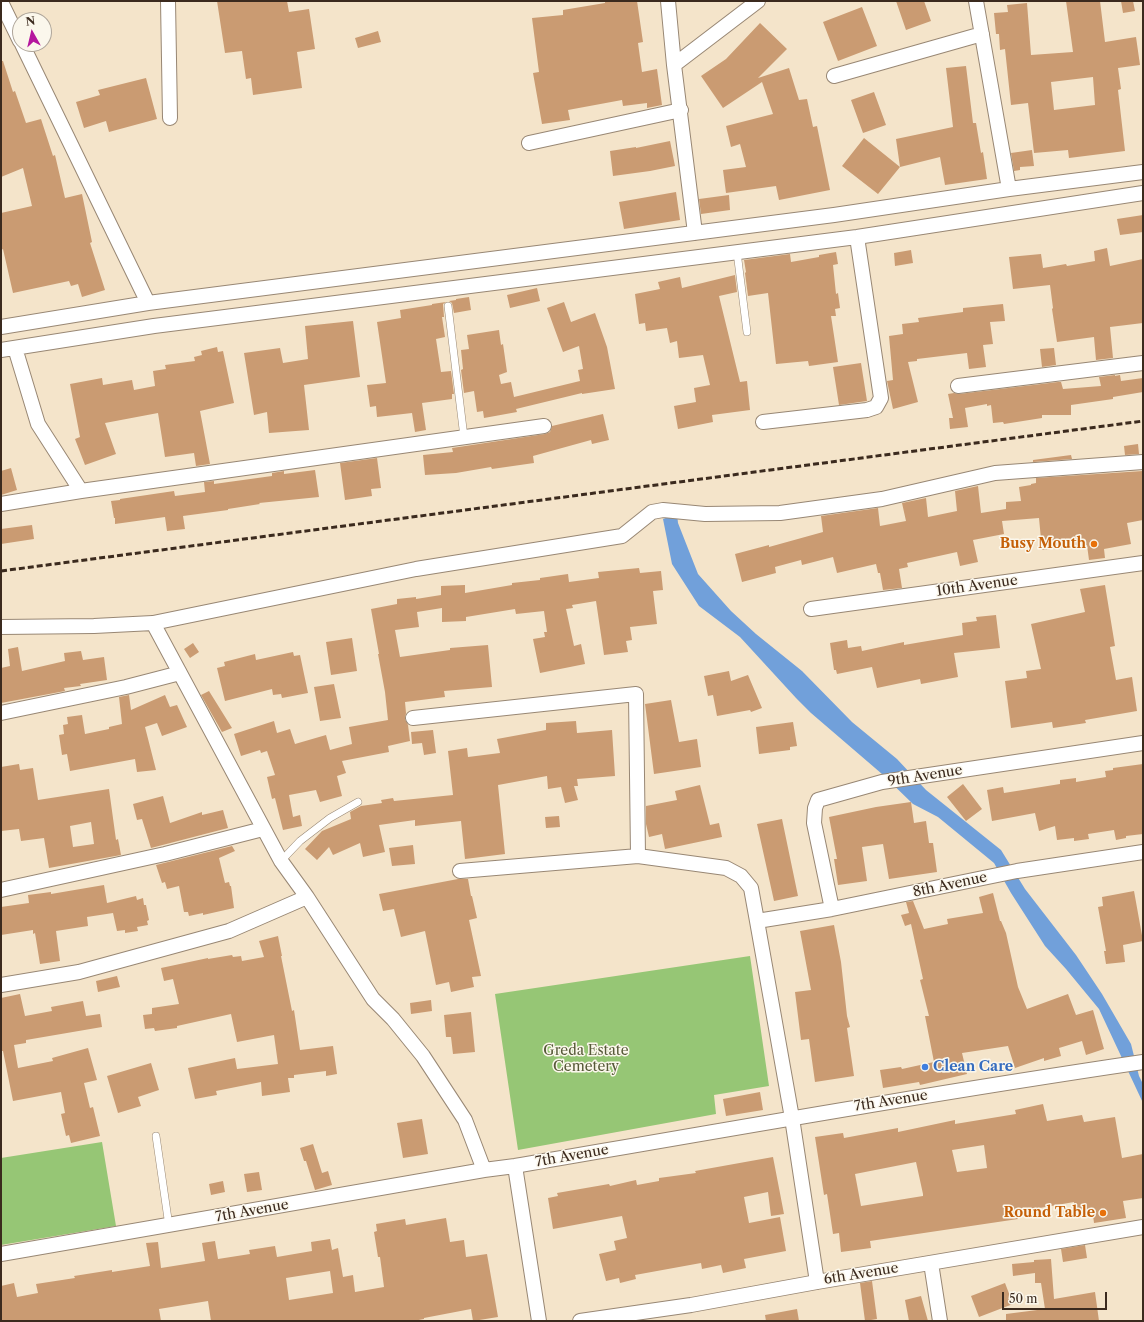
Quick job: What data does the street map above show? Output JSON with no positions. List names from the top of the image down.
{
  "streets": {
    "street": [
      "10th Avenue",
      "9th Avenue",
      "8th Avenue",
      "7th Avenue",
      "6th Avenue"
    ]
  },
  "crossings": [
    ["9th Avenue", "8th Avenue"]
  ],
  "parks": ["Greda Estate Cemetery"],
  "places": ["Busy Mouth", "Clean Care", "Round Table"],
  "scale_bar": "50 m",
  "north": "top"
}
